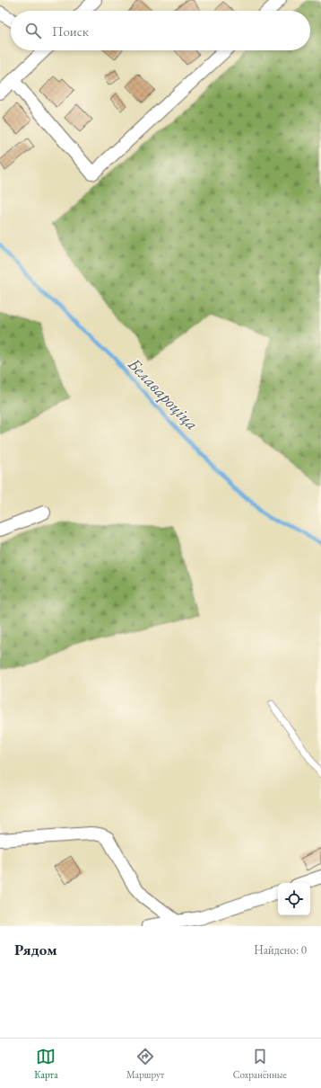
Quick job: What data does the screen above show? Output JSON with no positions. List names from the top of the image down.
{
  "water": ["Белавароціца"],
  "page": {
    "search": "Поиск",
    "heading": ["Рядом", "Найдено: 0"],
    "nav": ["Карта", "Маршрут", "Сохранённые"]
  }
}
